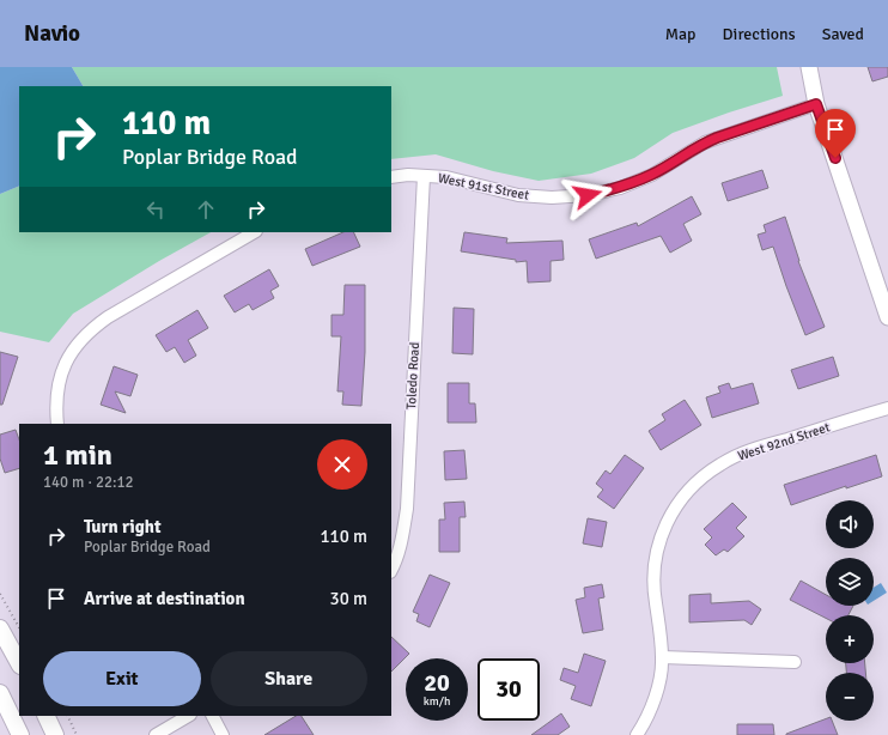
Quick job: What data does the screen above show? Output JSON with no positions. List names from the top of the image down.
{
  "streets": {
    "street": ["West 91st Street", "Toledo Road", "West 92nd Street"]
  },
  "crossings": [
    ["West 91st Street", "Toledo Road"]
  ],
  "page": {
    "header": "Navio",
    "nav": ["Map", "Directions", "Saved"],
    "turn": ["110 m", "Poplar Bridge Road"],
    "heading": ["1 min", "140 m · 22:12"],
    "map_buttons": ["+", "−"],
    "list": [
      {
        "name": "Turn right",
        "note": "Poplar Bridge Road",
        "value": "110 m"
      },
      {
        "name": "Arrive at destination",
        "value": "30 m"
      }
    ],
    "buttons": ["Exit", "Share"],
    "speed": "20 km/h",
    "limit": "30"
  }
}
